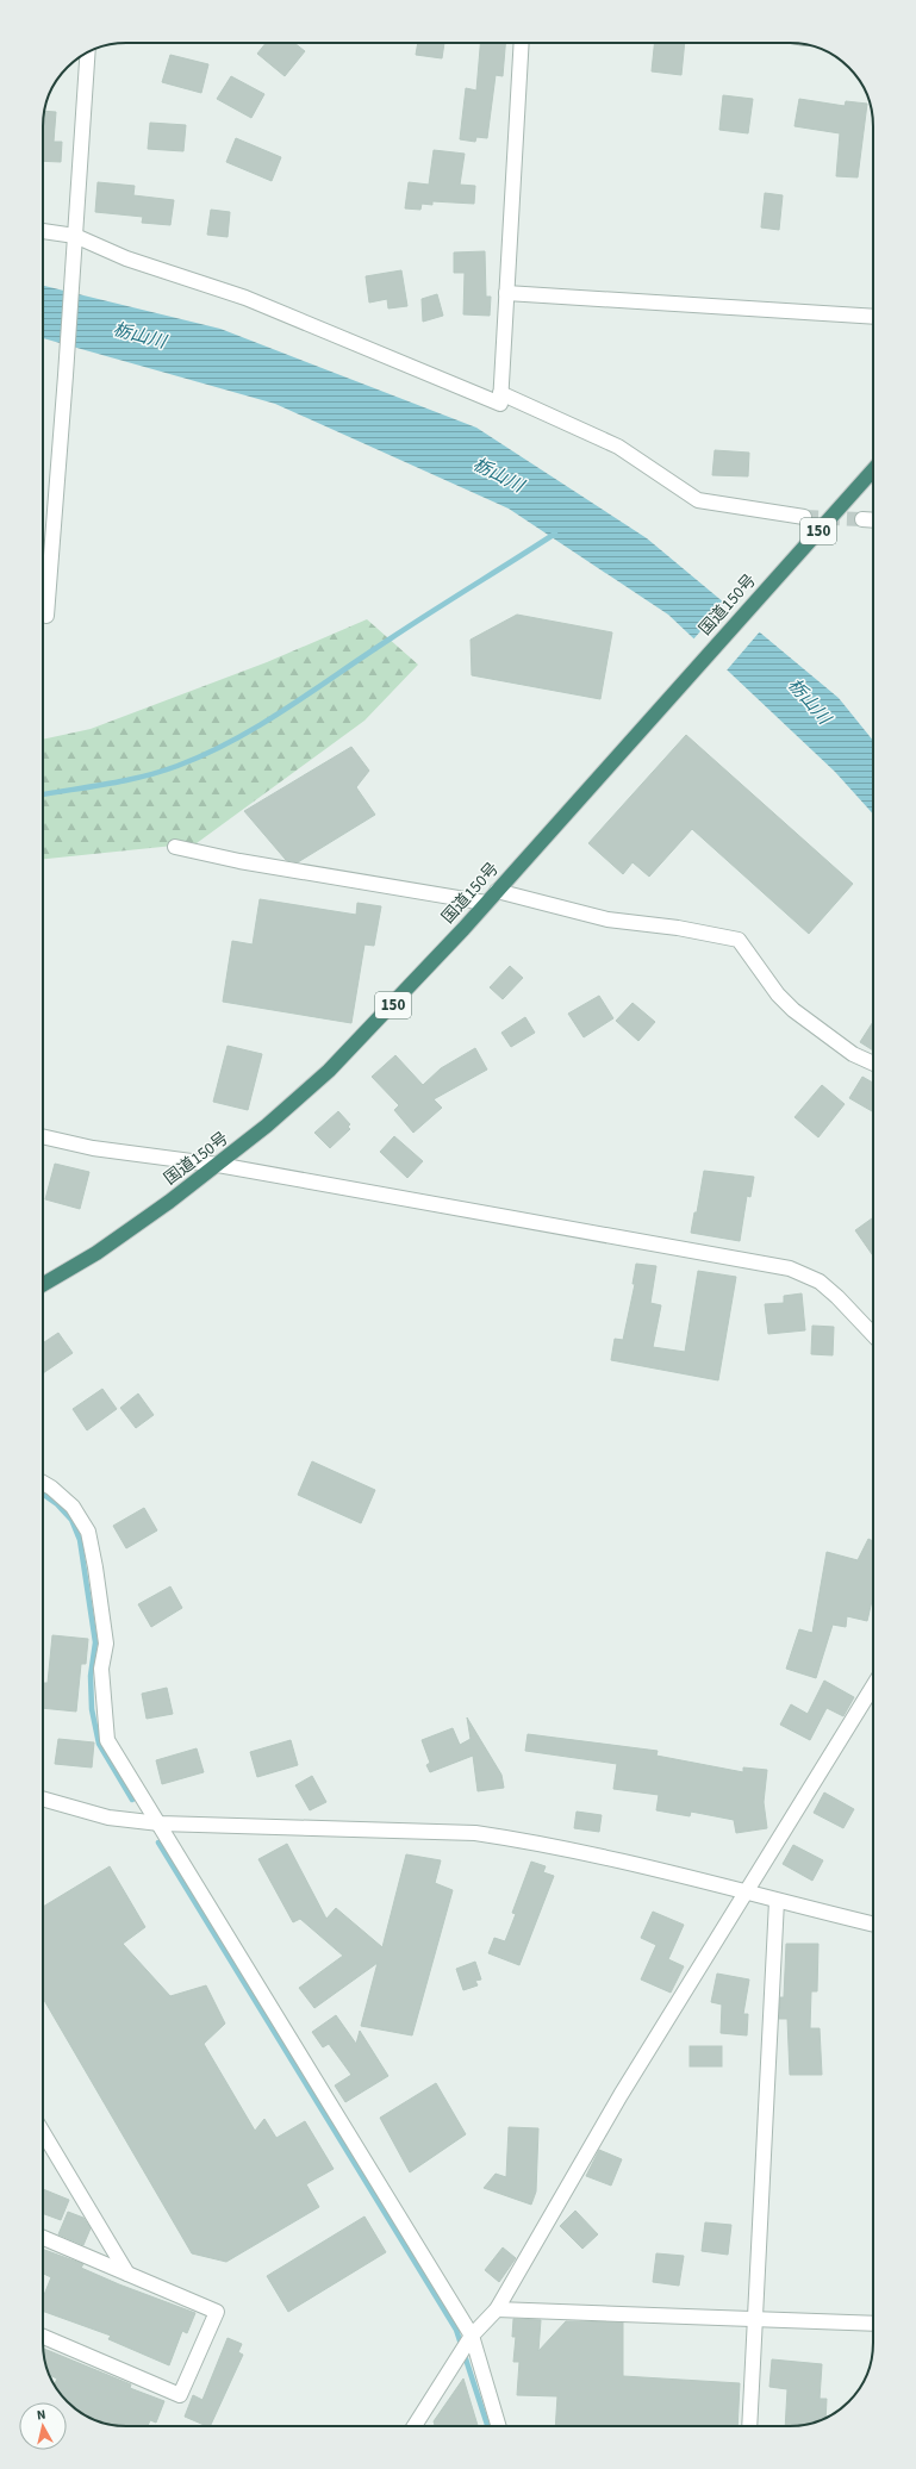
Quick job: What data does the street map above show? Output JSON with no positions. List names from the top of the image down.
{
  "streets": {
    "highway": ["150", "国道150号"]
  },
  "water": ["栃山川"],
  "north": "top"
}
